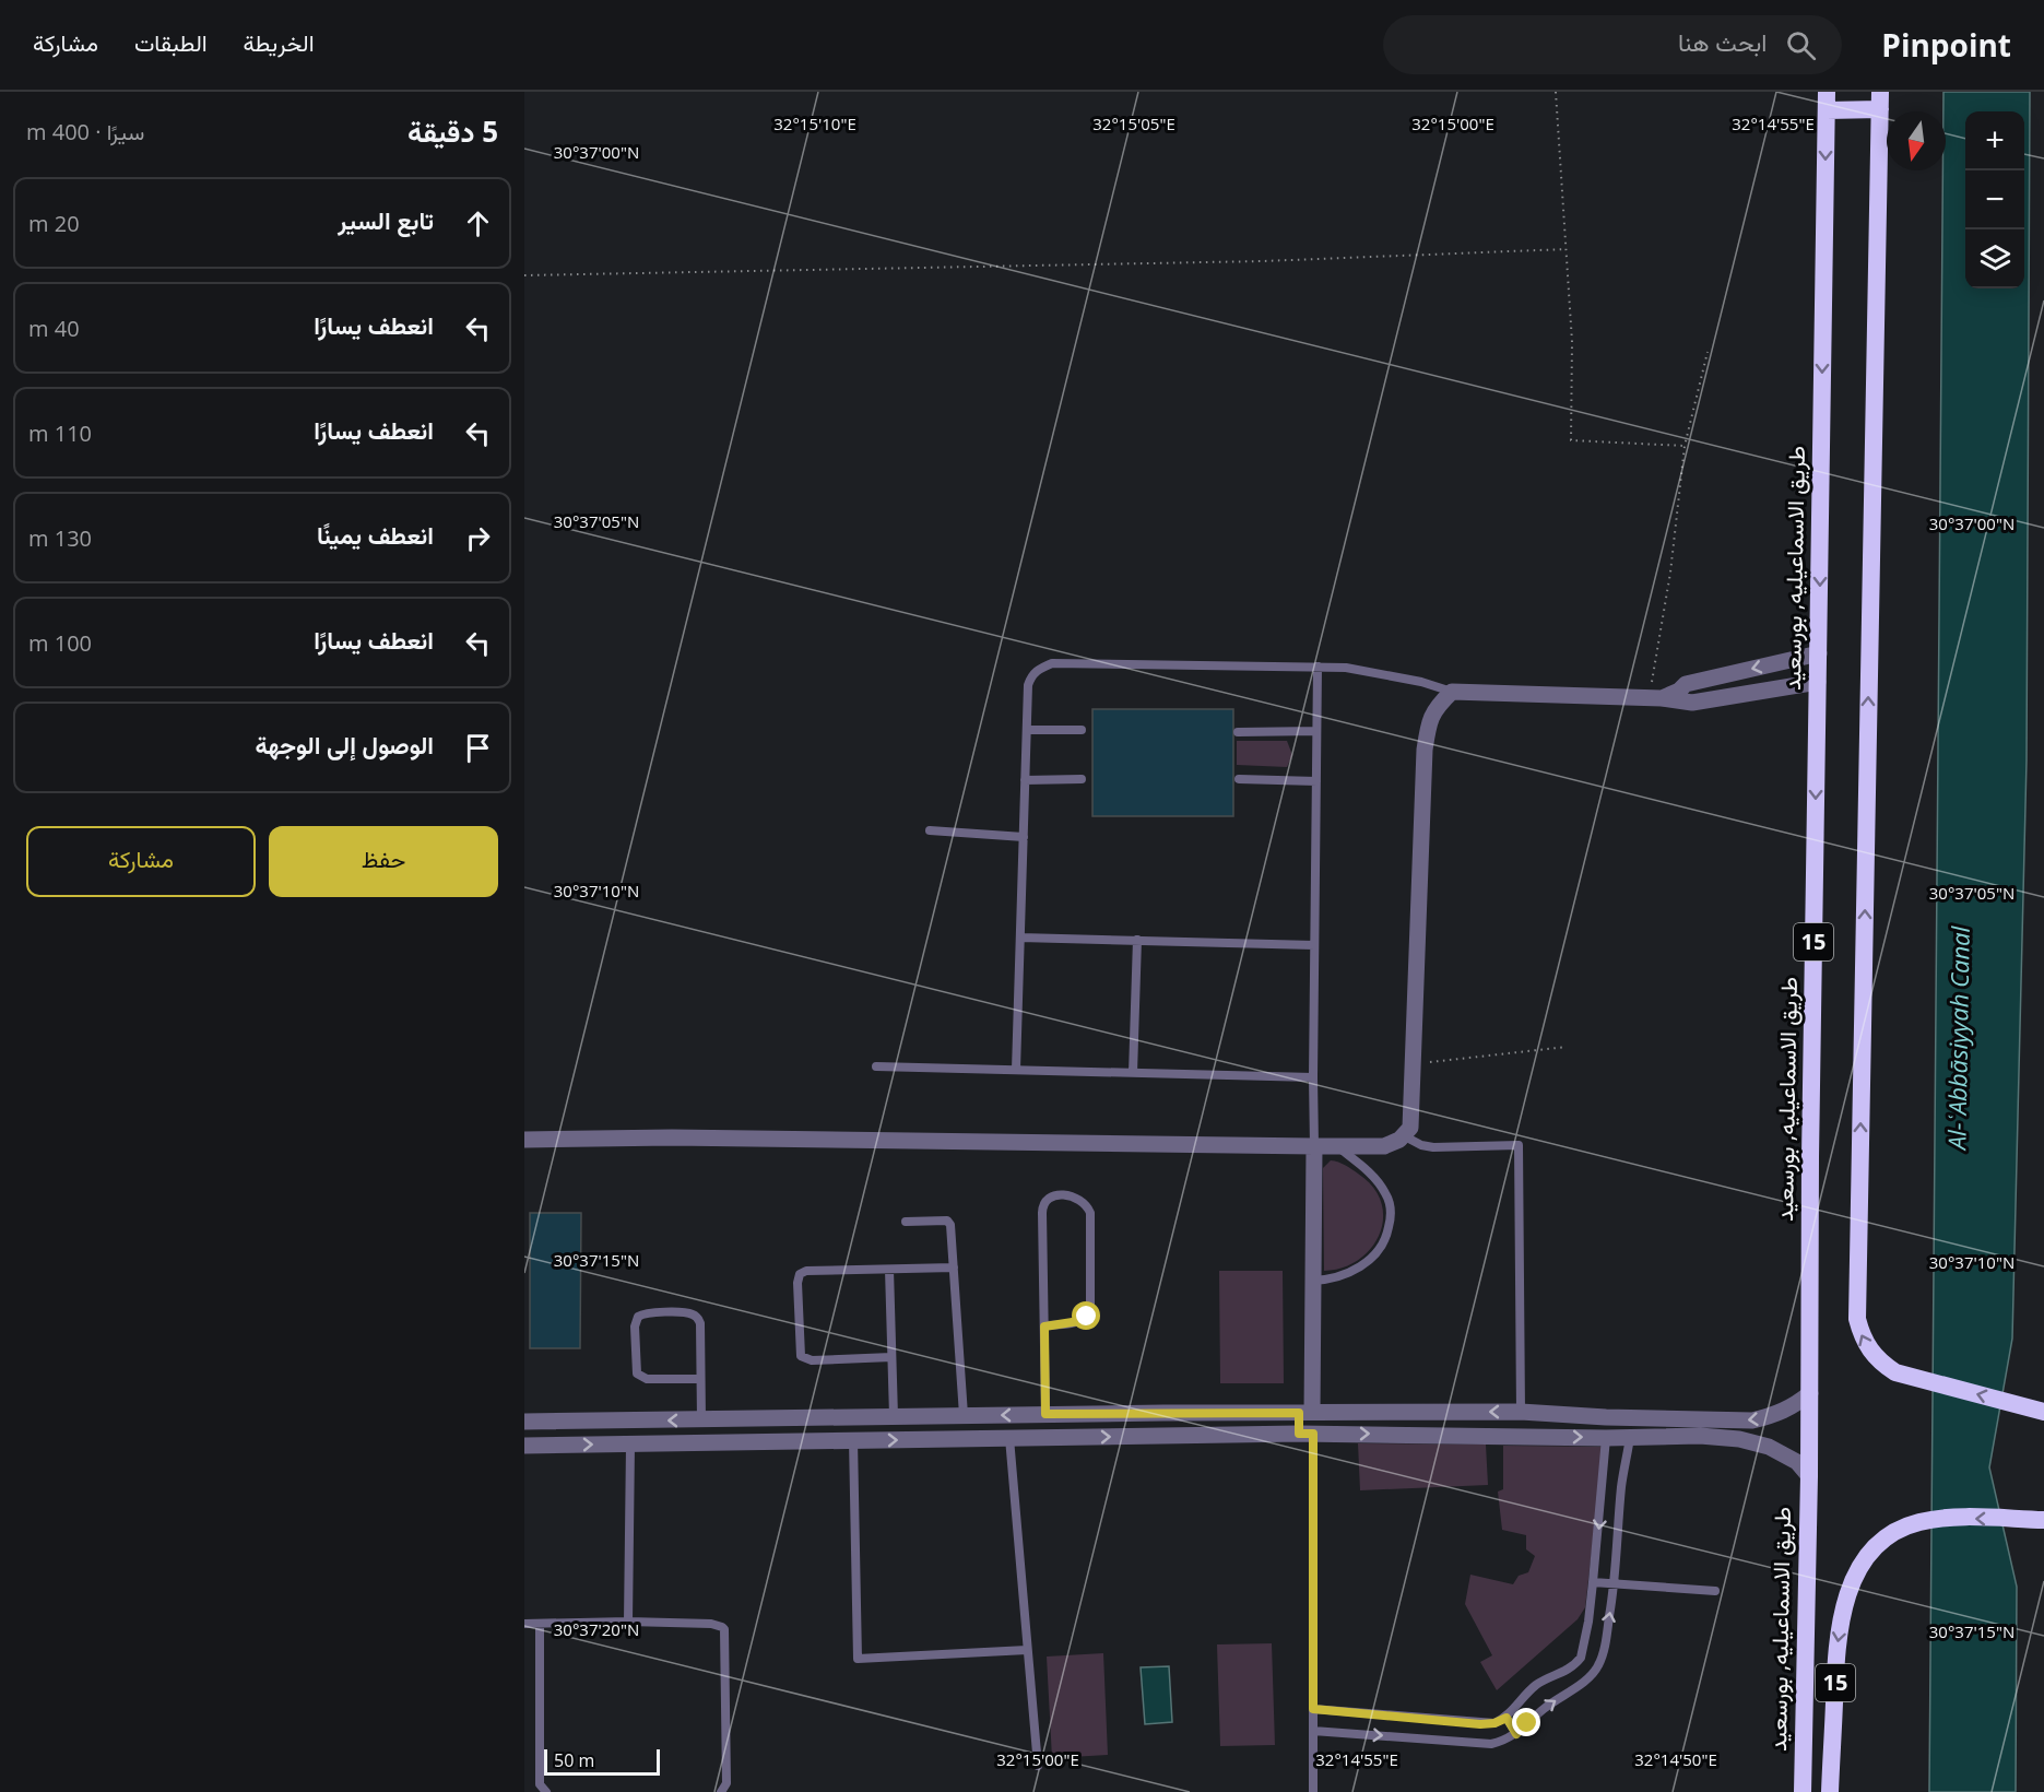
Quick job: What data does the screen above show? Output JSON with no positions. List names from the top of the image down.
{
  "streets": {
    "highway": ["طريق الاسماعيليه, بورسعيد", "15"]
  },
  "water": ["Al-ʿAbbāsiyyah Canal"],
  "scale_bar": "50 m",
  "north": "bottom",
  "page": {
    "header": "Pinpoint",
    "search": "ابحث هنا",
    "nav": ["الخريطة", "الطبقات", "مشاركة"],
    "heading": ["5 دقيقة", "سيرًا · 400 m"],
    "map_buttons": ["+", "−"],
    "list": [
      ["تابع السير", "20 m"],
      ["انعطف يسارًا", "40 m"],
      ["انعطف يسارًا", "110 m"],
      ["انعطف يمينًا", "130 m"],
      ["انعطف يسارًا", "100 m"],
      "الوصول إلى الوجهة"
    ],
    "buttons": ["حفظ", "مشاركة"],
    "scale": "50 m"
  },
  "coordinates": [
    "32°15'10\"E",
    "32°15'05\"E",
    "32°15'00\"E",
    "32°14'55\"E",
    "30°37'00\"N",
    "30°37'05\"N",
    "30°37'10\"N",
    "30°37'15\"N",
    "30°37'20\"N",
    "32°14'50\"E"
  ]
}
